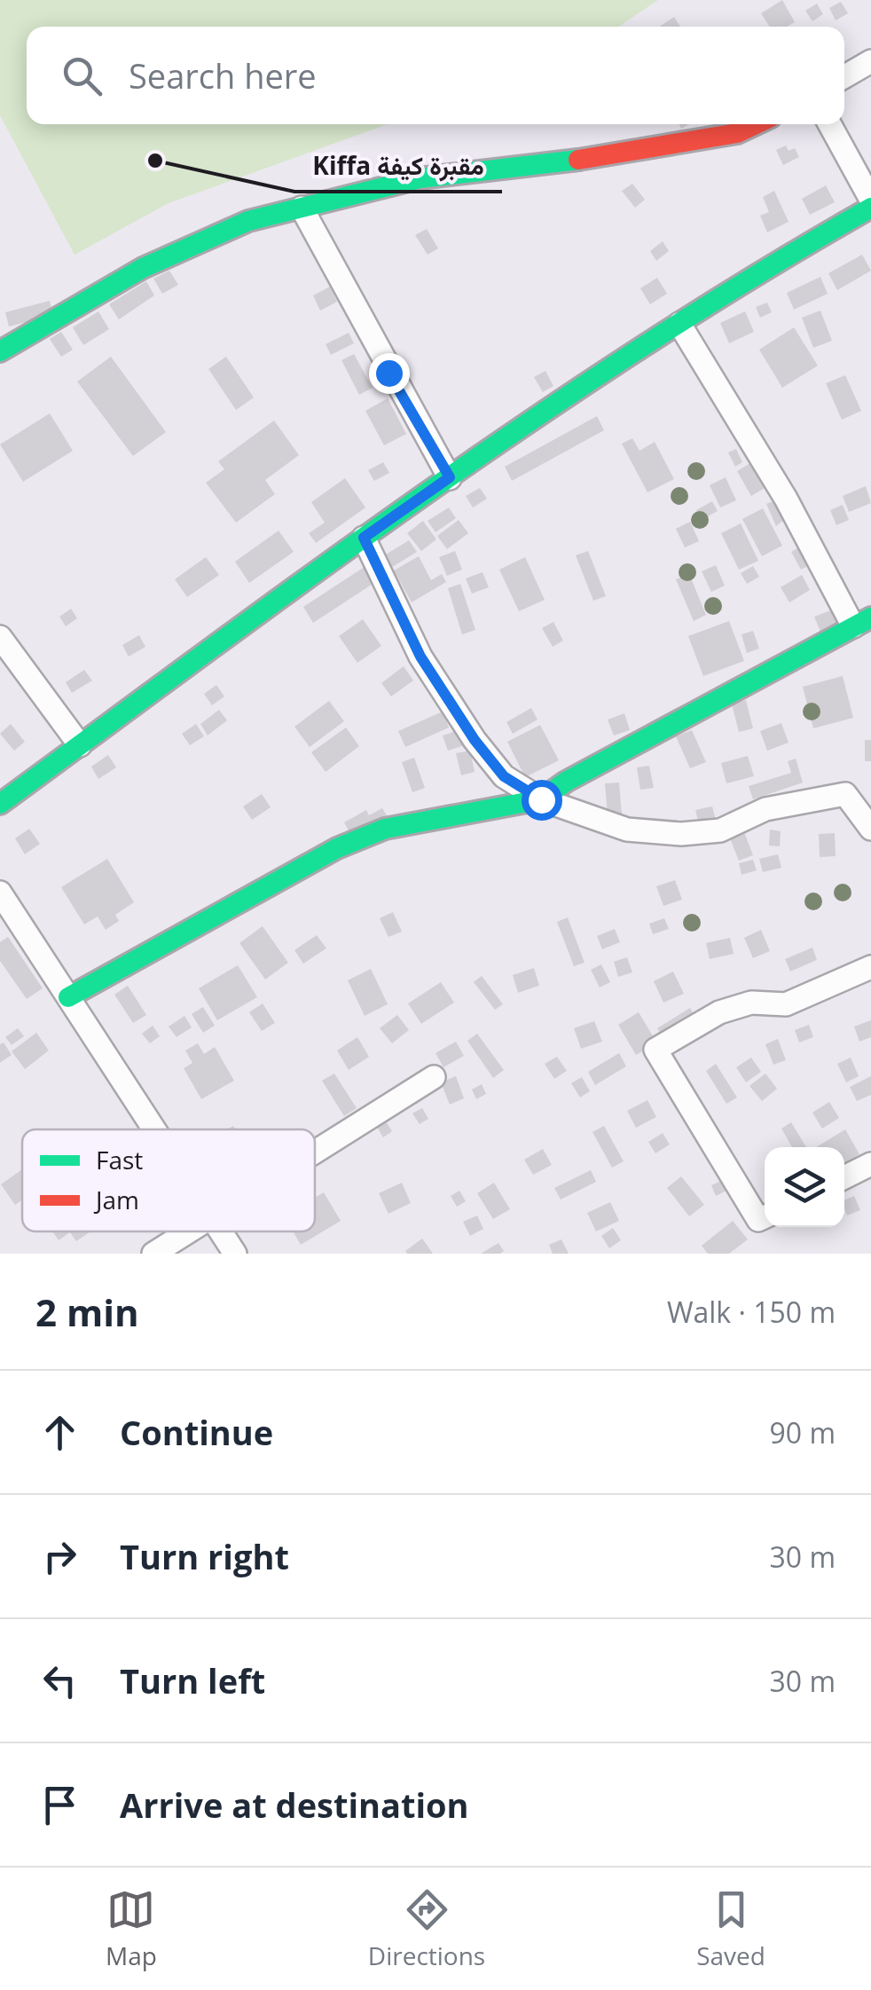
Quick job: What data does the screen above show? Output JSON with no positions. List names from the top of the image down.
{
  "places": ["Kiffa مقبرة كيفة"],
  "legend": ["Fast", "Jam"],
  "page": {
    "search": "Search here",
    "heading": ["2 min", "Walk · 150 m"],
    "list": [
      ["Continue", "90 m"],
      ["Turn right", "30 m"],
      ["Turn left", "30 m"],
      "Arrive at destination"
    ],
    "nav": ["Map", "Directions", "Saved"]
  }
}
